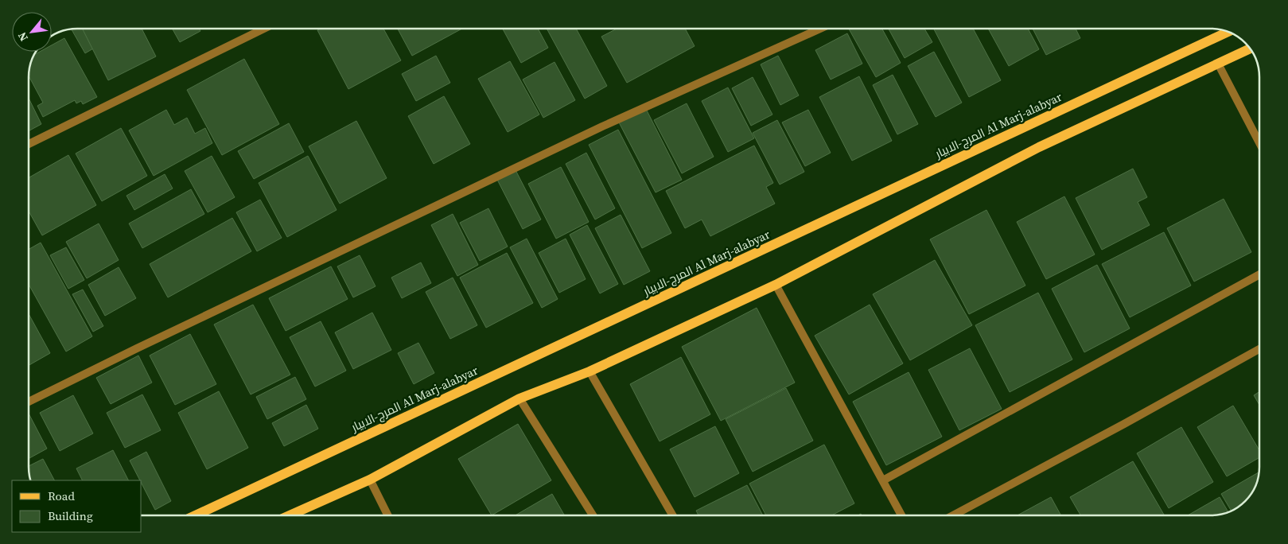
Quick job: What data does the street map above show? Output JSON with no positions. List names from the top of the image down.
{
  "streets": {
    "main road": ["المرج-الابيار Al Marj-alabyar"]
  },
  "legend": ["Road", "Building"],
  "north": "bottom left"
}
